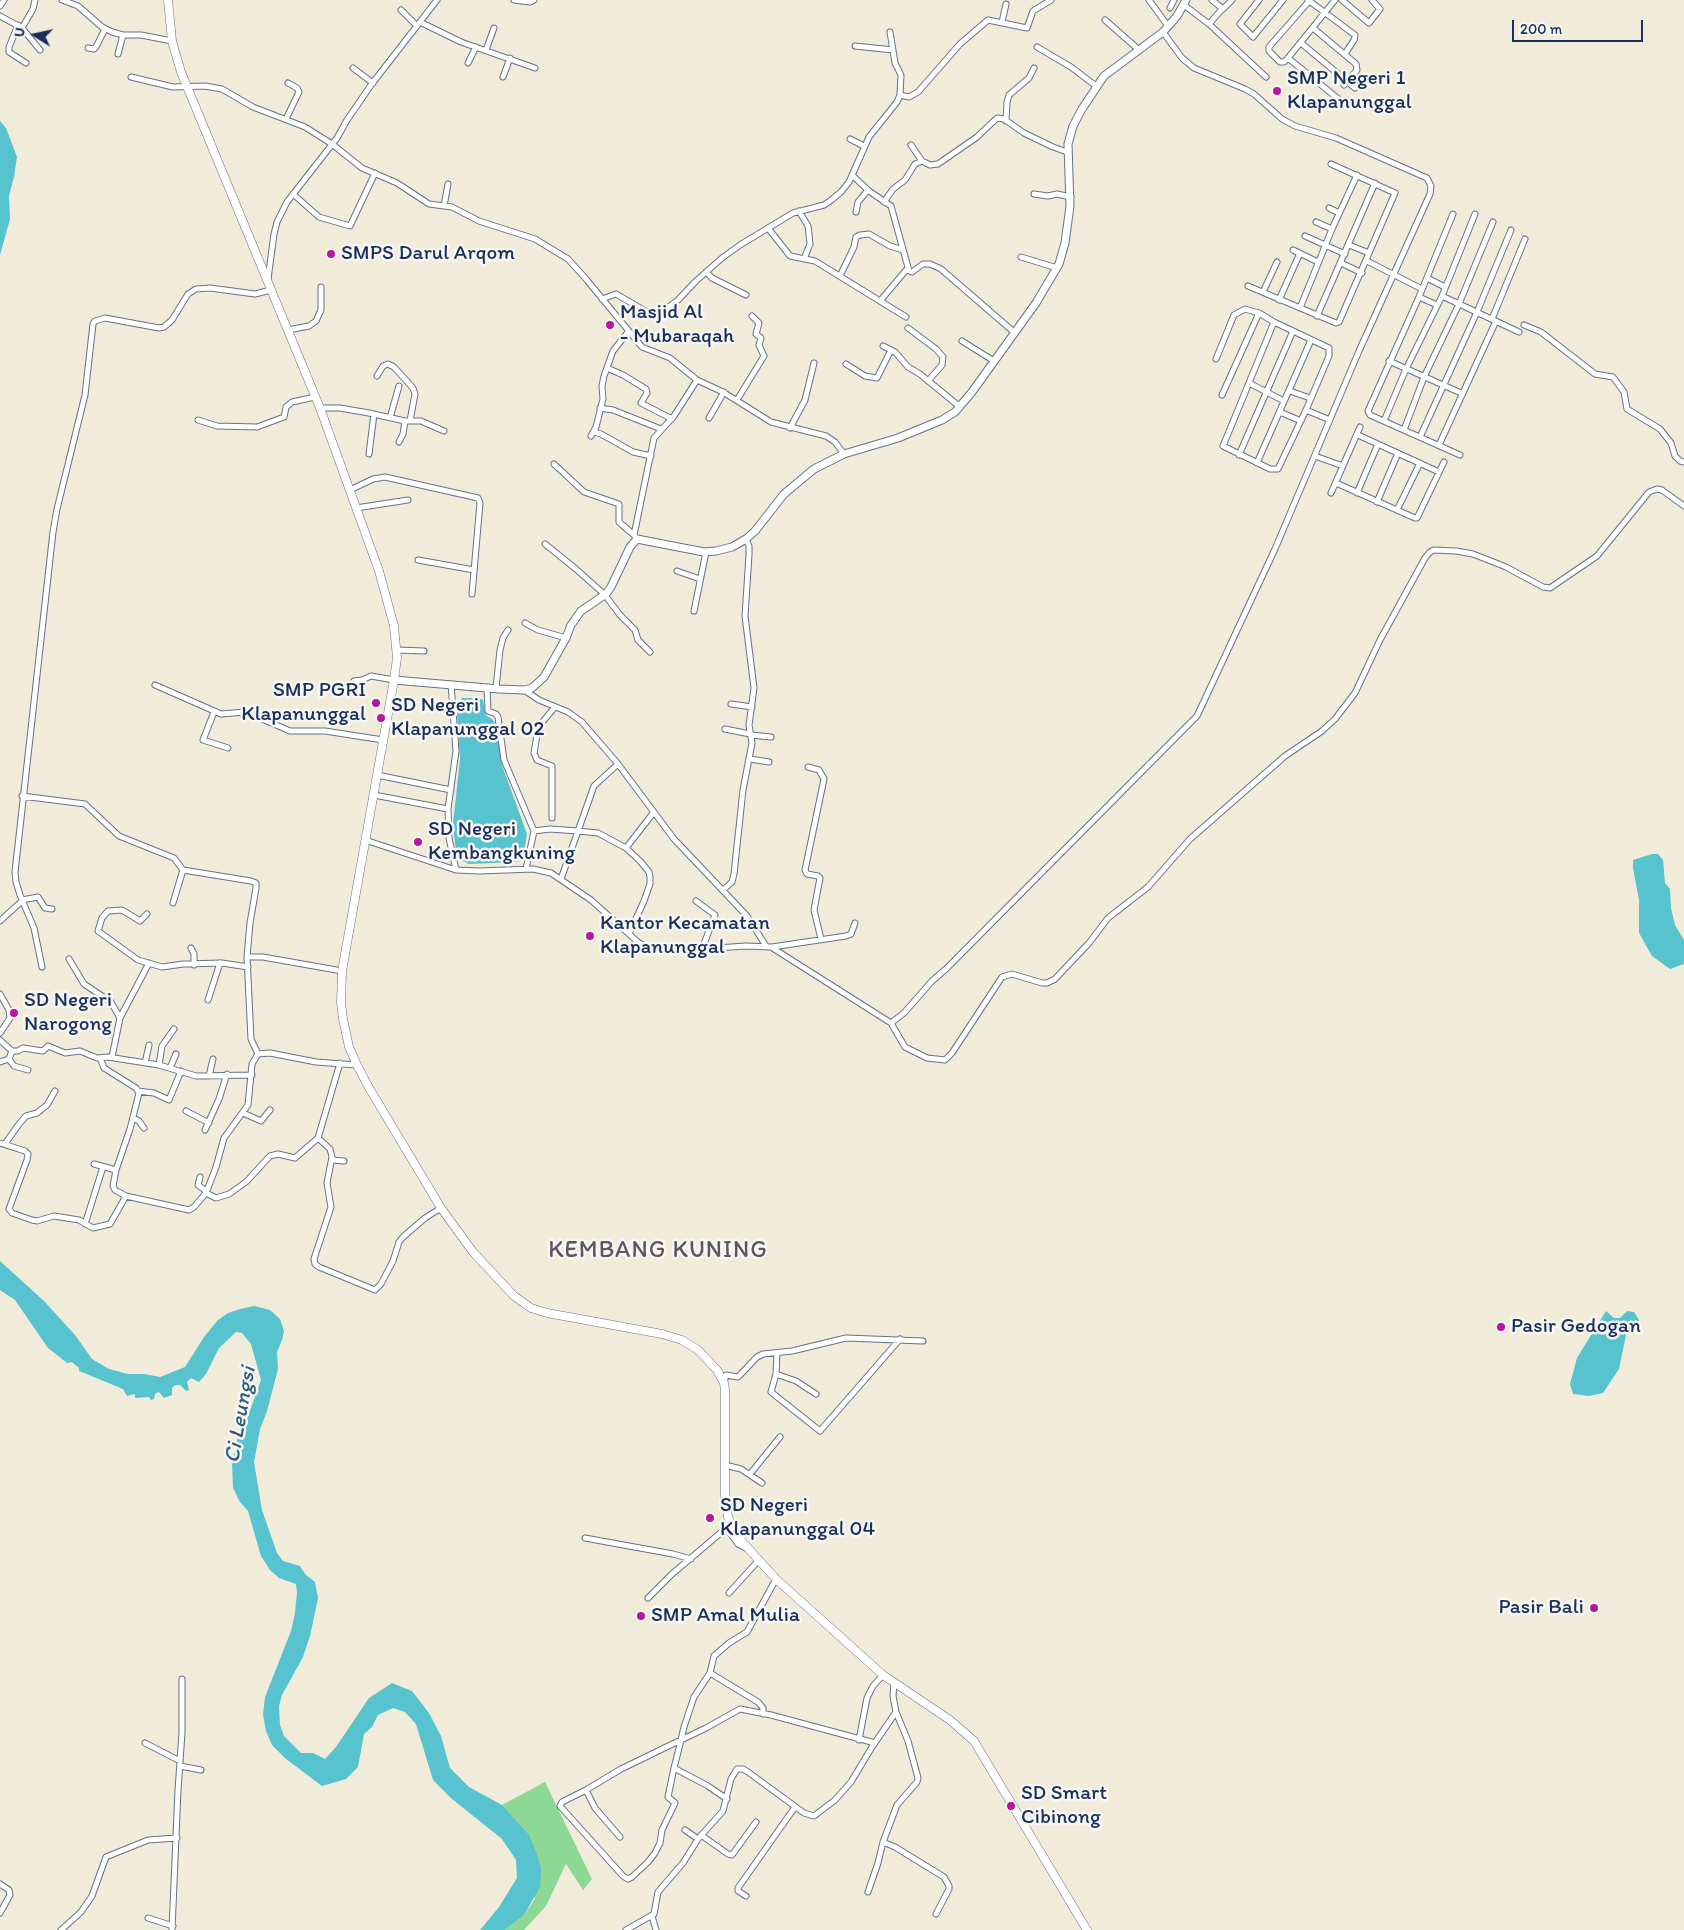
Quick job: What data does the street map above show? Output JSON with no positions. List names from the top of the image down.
{
  "districts": ["KEMBANG KUNING"],
  "water": ["Ci Leungsi"],
  "places": [
    "SMP Negeri 1 Klapanunggal",
    "SMPS Darul Arqom",
    "Masjid Al - Mubaraqah",
    "SMP PGRI Klapanunggal",
    "SD Negeri Klapanunggal 02",
    "SD Negeri Kembangkuning",
    "Kantor Kecamatan Klapanunggal",
    "SD Negeri Narogong",
    "Pasir Gedogan",
    "SD Negeri Klapanunggal 04",
    "Pasir Bali",
    "SMP Amal Mulia",
    "SD Smart Cibinong"
  ],
  "scale_bar": "200 m",
  "north": "left"
}
